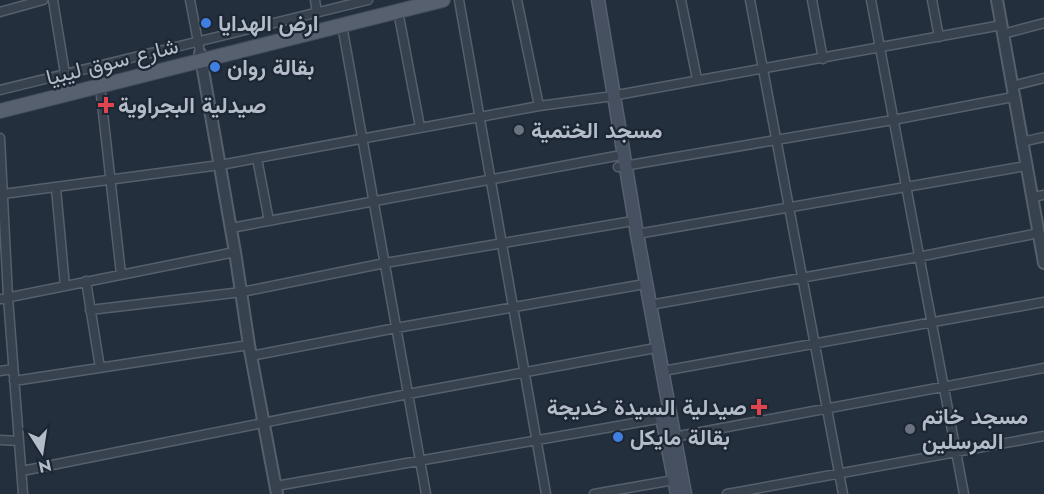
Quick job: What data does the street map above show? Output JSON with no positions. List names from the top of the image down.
{
  "streets": {
    "main road": ["شارع سوق ليبيا"]
  },
  "places": {
    "other": [
      "ارض الهدايا",
      "بقالة روان",
      "مسجد الختمية",
      "مسجد خاتم المرسلين",
      "بقالة مايكل"
    ],
    "health": ["صيدلية البجراوية", "صيدلية السيدة خديجة"]
  },
  "north": "bottom"
}
